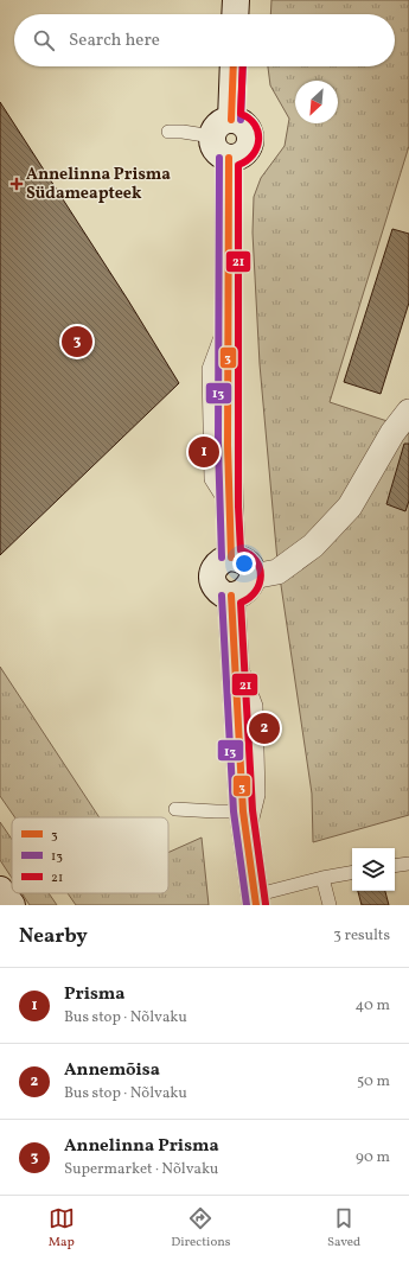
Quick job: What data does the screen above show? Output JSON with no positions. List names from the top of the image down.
{
  "places": {
    "health": ["Annelinna Prisma Südameapteek"]
  },
  "lines": ["transit line 3", "transit line 13", "transit line 21"],
  "legend": ["3", "13", "21"],
  "north": "bottom left",
  "page": {
    "search": "Search here",
    "pins": ["3", "1", "2"],
    "heading": ["Nearby", "3 results"],
    "list": [
      {
        "mark": "1",
        "name": "Prisma",
        "note": "Bus stop · Nõlvaku",
        "value": "40 m"
      },
      {
        "mark": "2",
        "name": "Annemõisa",
        "note": "Bus stop · Nõlvaku",
        "value": "50 m"
      },
      {
        "mark": "3",
        "name": "Annelinna Prisma",
        "note": "Supermarket · Nõlvaku",
        "value": "90 m"
      }
    ],
    "nav": ["Map", "Directions", "Saved"]
  }
}
